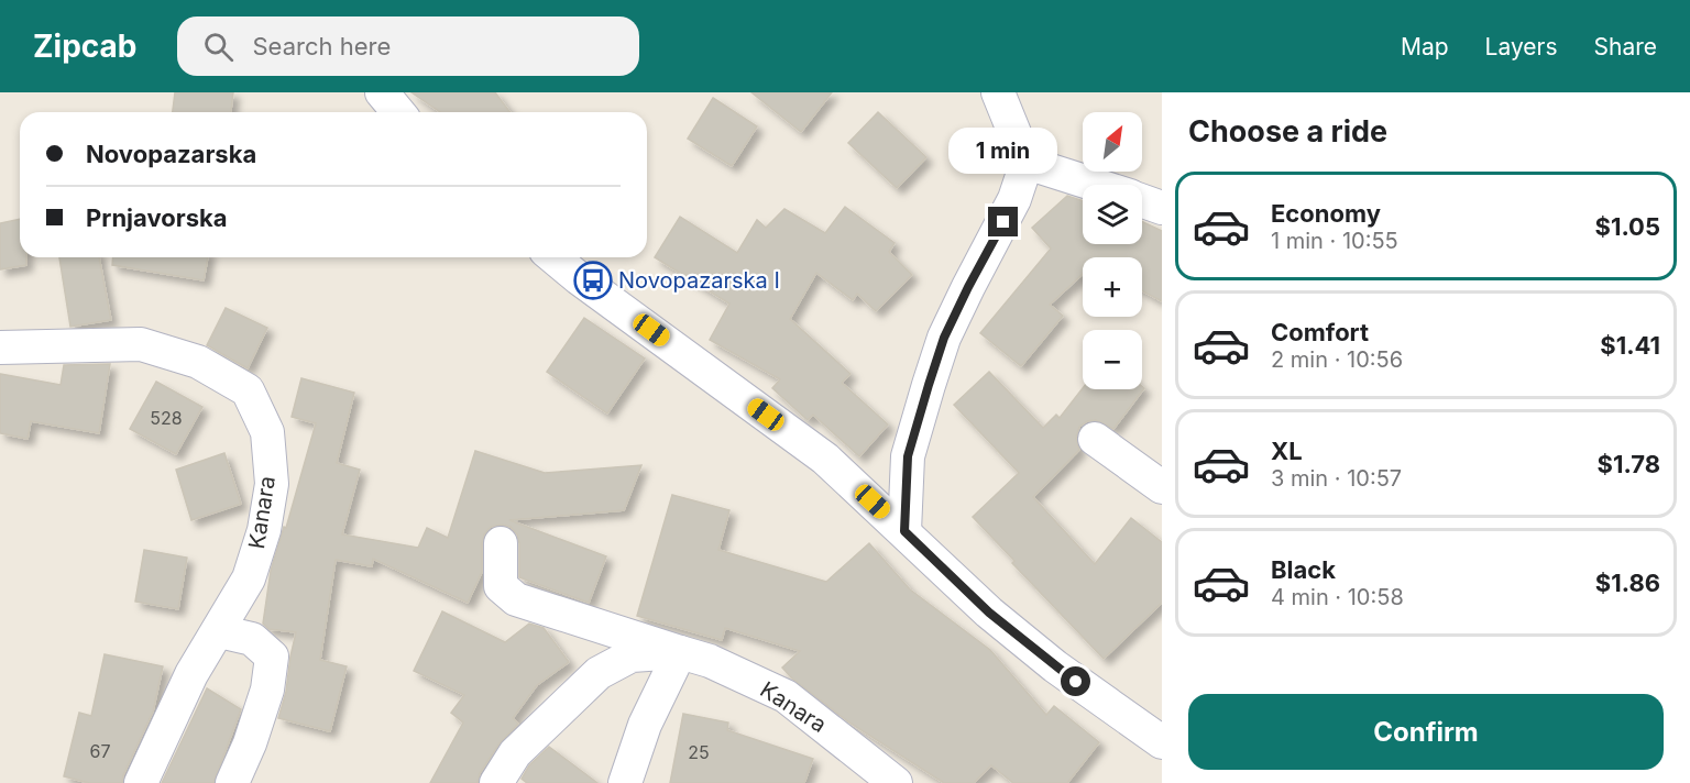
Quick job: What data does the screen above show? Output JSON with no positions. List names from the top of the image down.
{
  "streets": {
    "street": ["Kanara"]
  },
  "places": {
    "bus stop": ["Novopazarska I"]
  },
  "house_numbers": ["528", "67", "25"],
  "north": "top right",
  "page": {
    "header": "Zipcab",
    "search": "Search here",
    "nav": ["Map", "Layers", "Share"],
    "heading": "Choose a ride",
    "map_buttons": ["+", "−"],
    "banner": ["Novopazarska", "Prnjavorska"],
    "bubble": "1 min",
    "list": [
      {
        "name": "Economy",
        "note": "1 min · 10:55",
        "value": "$1.05"
      },
      {
        "name": "Comfort",
        "note": "2 min · 10:56",
        "value": "$1.41"
      },
      {
        "name": "XL",
        "note": "3 min · 10:57",
        "value": "$1.78"
      },
      {
        "name": "Black",
        "note": "4 min · 10:58",
        "value": "$1.86"
      }
    ],
    "buttons": "Confirm"
  }
}
